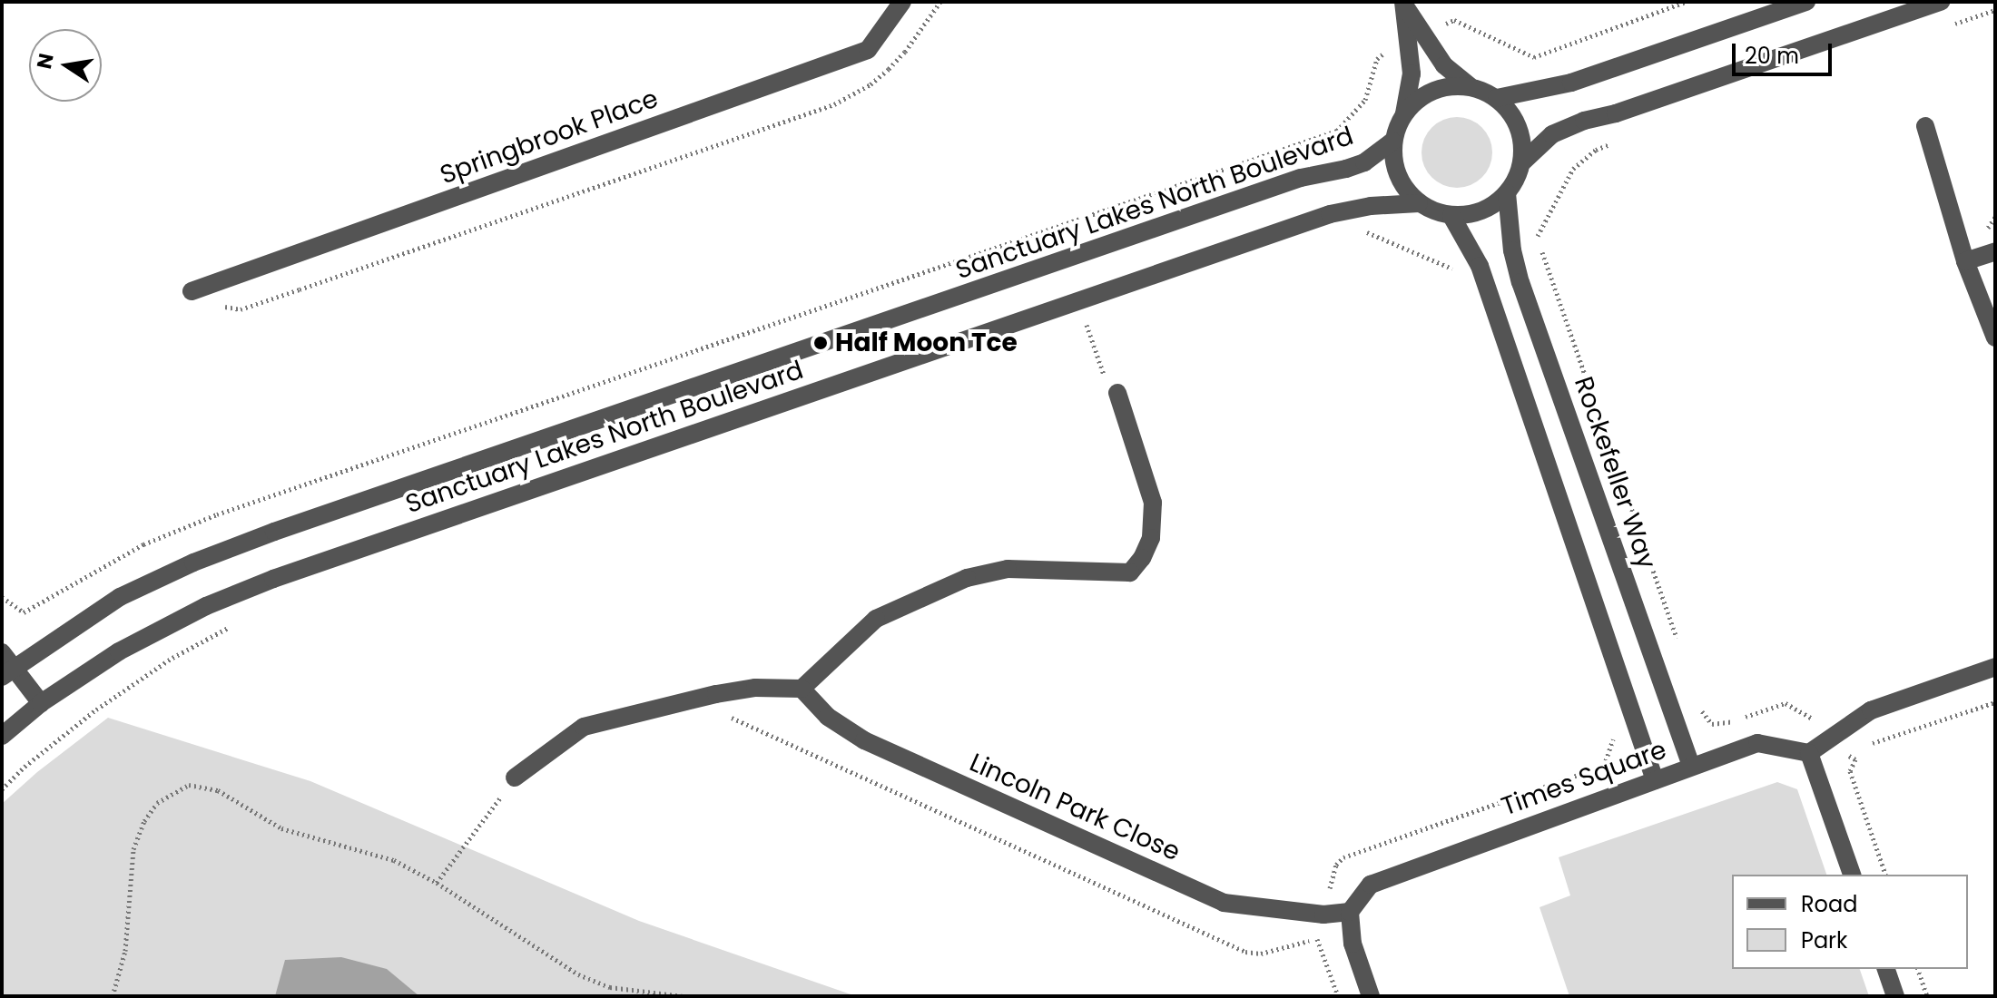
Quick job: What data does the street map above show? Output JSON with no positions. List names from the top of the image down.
{
  "streets": {
    "street": [
      "Springbrook Place",
      "Sanctuary Lakes North Boulevard",
      "Rockefeller Way",
      "Times Square",
      "Lincoln Park Close"
    ]
  },
  "crossings": [
    ["Sanctuary Lakes North Boulevard", "Rockefeller Way"],
    ["Rockefeller Way", "Times Square"],
    ["Times Square", "Lincoln Park Close"]
  ],
  "places": ["Half Moon Tce"],
  "legend": ["Road", "Park"],
  "scale_bar": "20 m",
  "north": "left"
}
